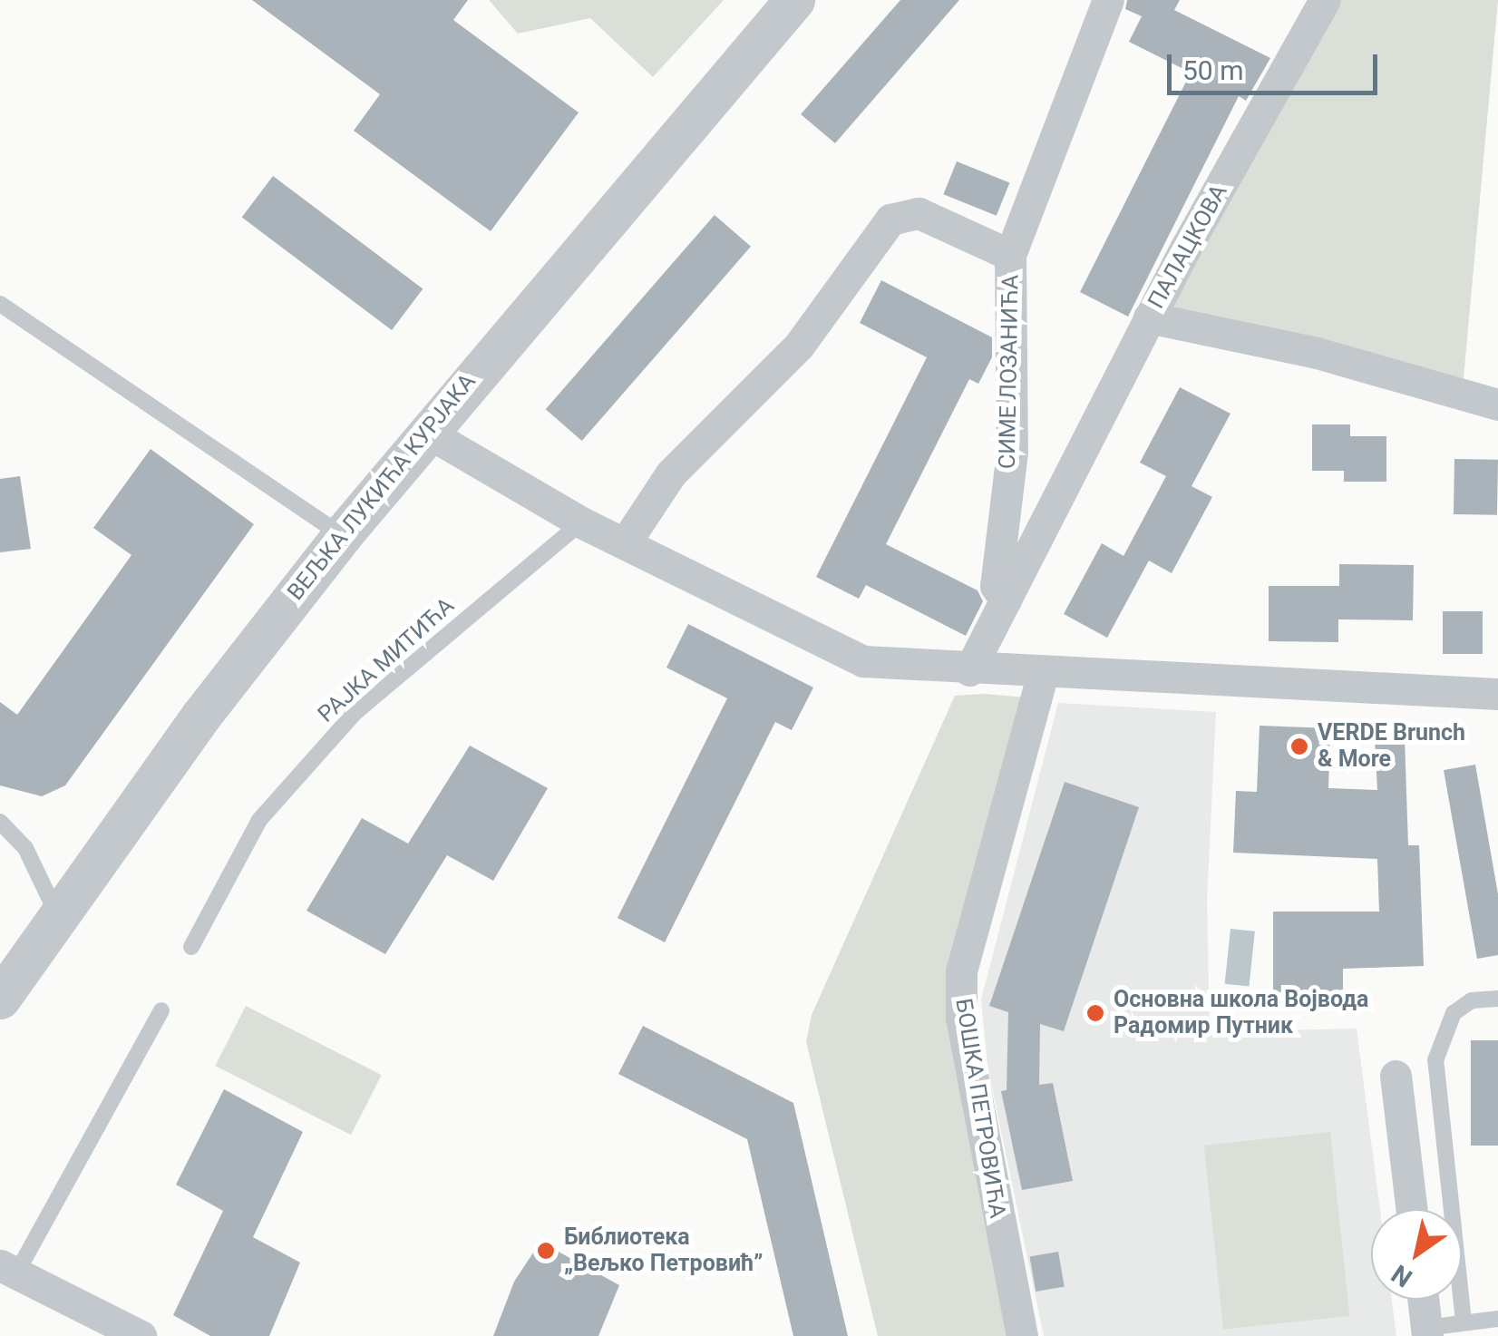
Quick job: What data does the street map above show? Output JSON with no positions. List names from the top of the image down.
{
  "streets": {
    "street": [
      "ПАЛАЦКОВА",
      "СИМЕ ЛОЗАНИЋА",
      "ВЕЉКА ЛУКИЋА КУРЈАКА",
      "БОШКА ПЕТРОВИЋА"
    ],
    "lane": ["РАЈКА МИТИЋА"]
  },
  "places": ["VERDE Brunch & More", "Основна школа Војвода Радомир Путник", "Библиотека „Вељко Петровић”"],
  "scale_bar": "50 m",
  "north": "bottom left"
}
